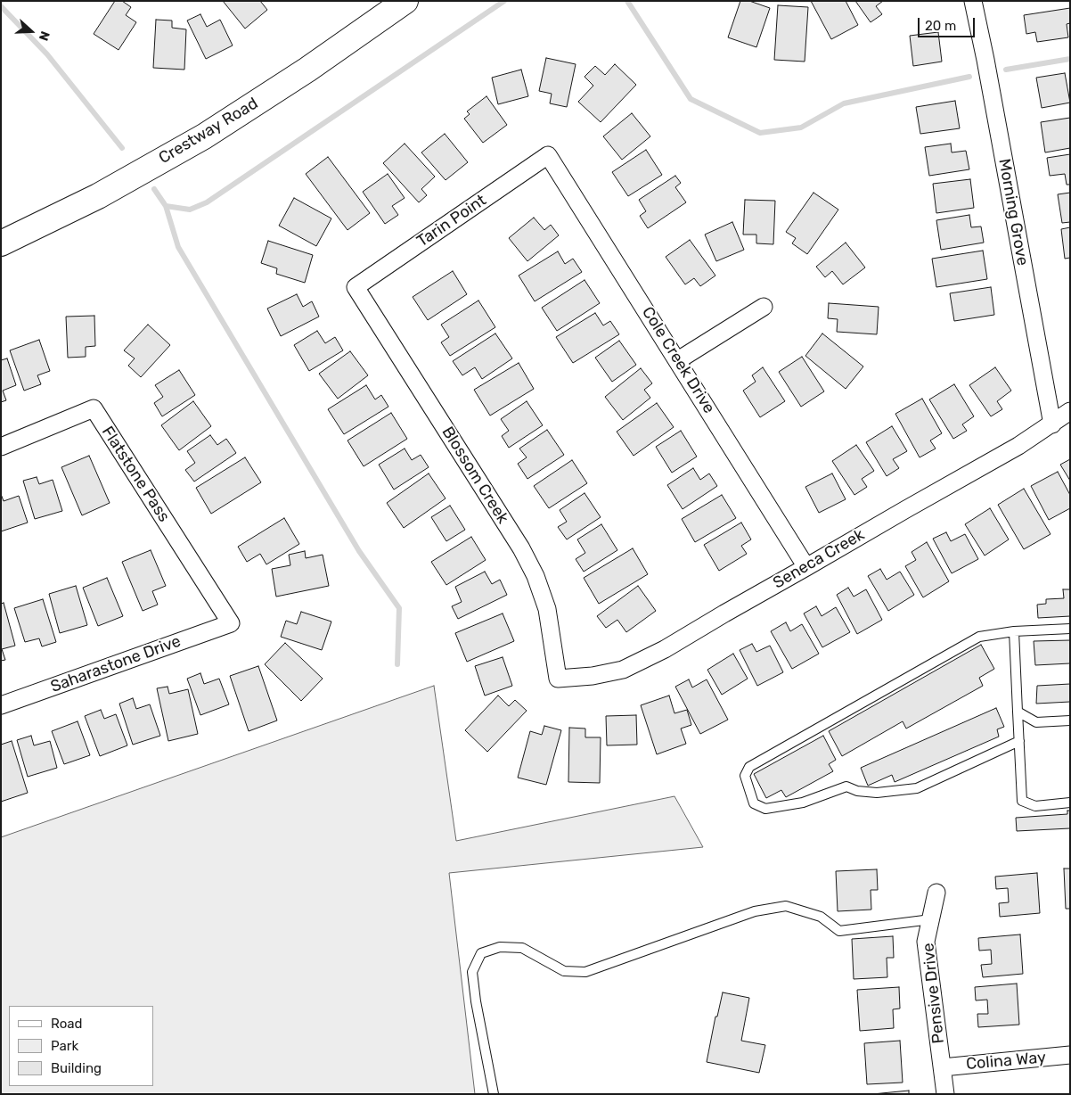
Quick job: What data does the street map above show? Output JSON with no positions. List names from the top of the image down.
{
  "streets": {
    "street": [
      "Crestway Road",
      "Morning Grove",
      "Tarin Point",
      "Cole Creek Drive",
      "Flatstone Pass",
      "Blossom Creek",
      "Seneca Creek",
      "Saharastone Drive",
      "Pensive Drive",
      "Colina Way"
    ]
  },
  "crossings": [
    ["Morning Grove", "Seneca Creek"],
    ["Tarin Point", "Cole Creek Drive"],
    ["Tarin Point", "Blossom Creek"],
    ["Cole Creek Drive", "Seneca Creek"],
    ["Flatstone Pass", "Saharastone Drive"],
    ["Blossom Creek", "Seneca Creek"],
    ["Pensive Drive", "Colina Way"]
  ],
  "legend": ["Road", "Park", "Building"],
  "scale_bar": "20 m",
  "north": "right"
}
